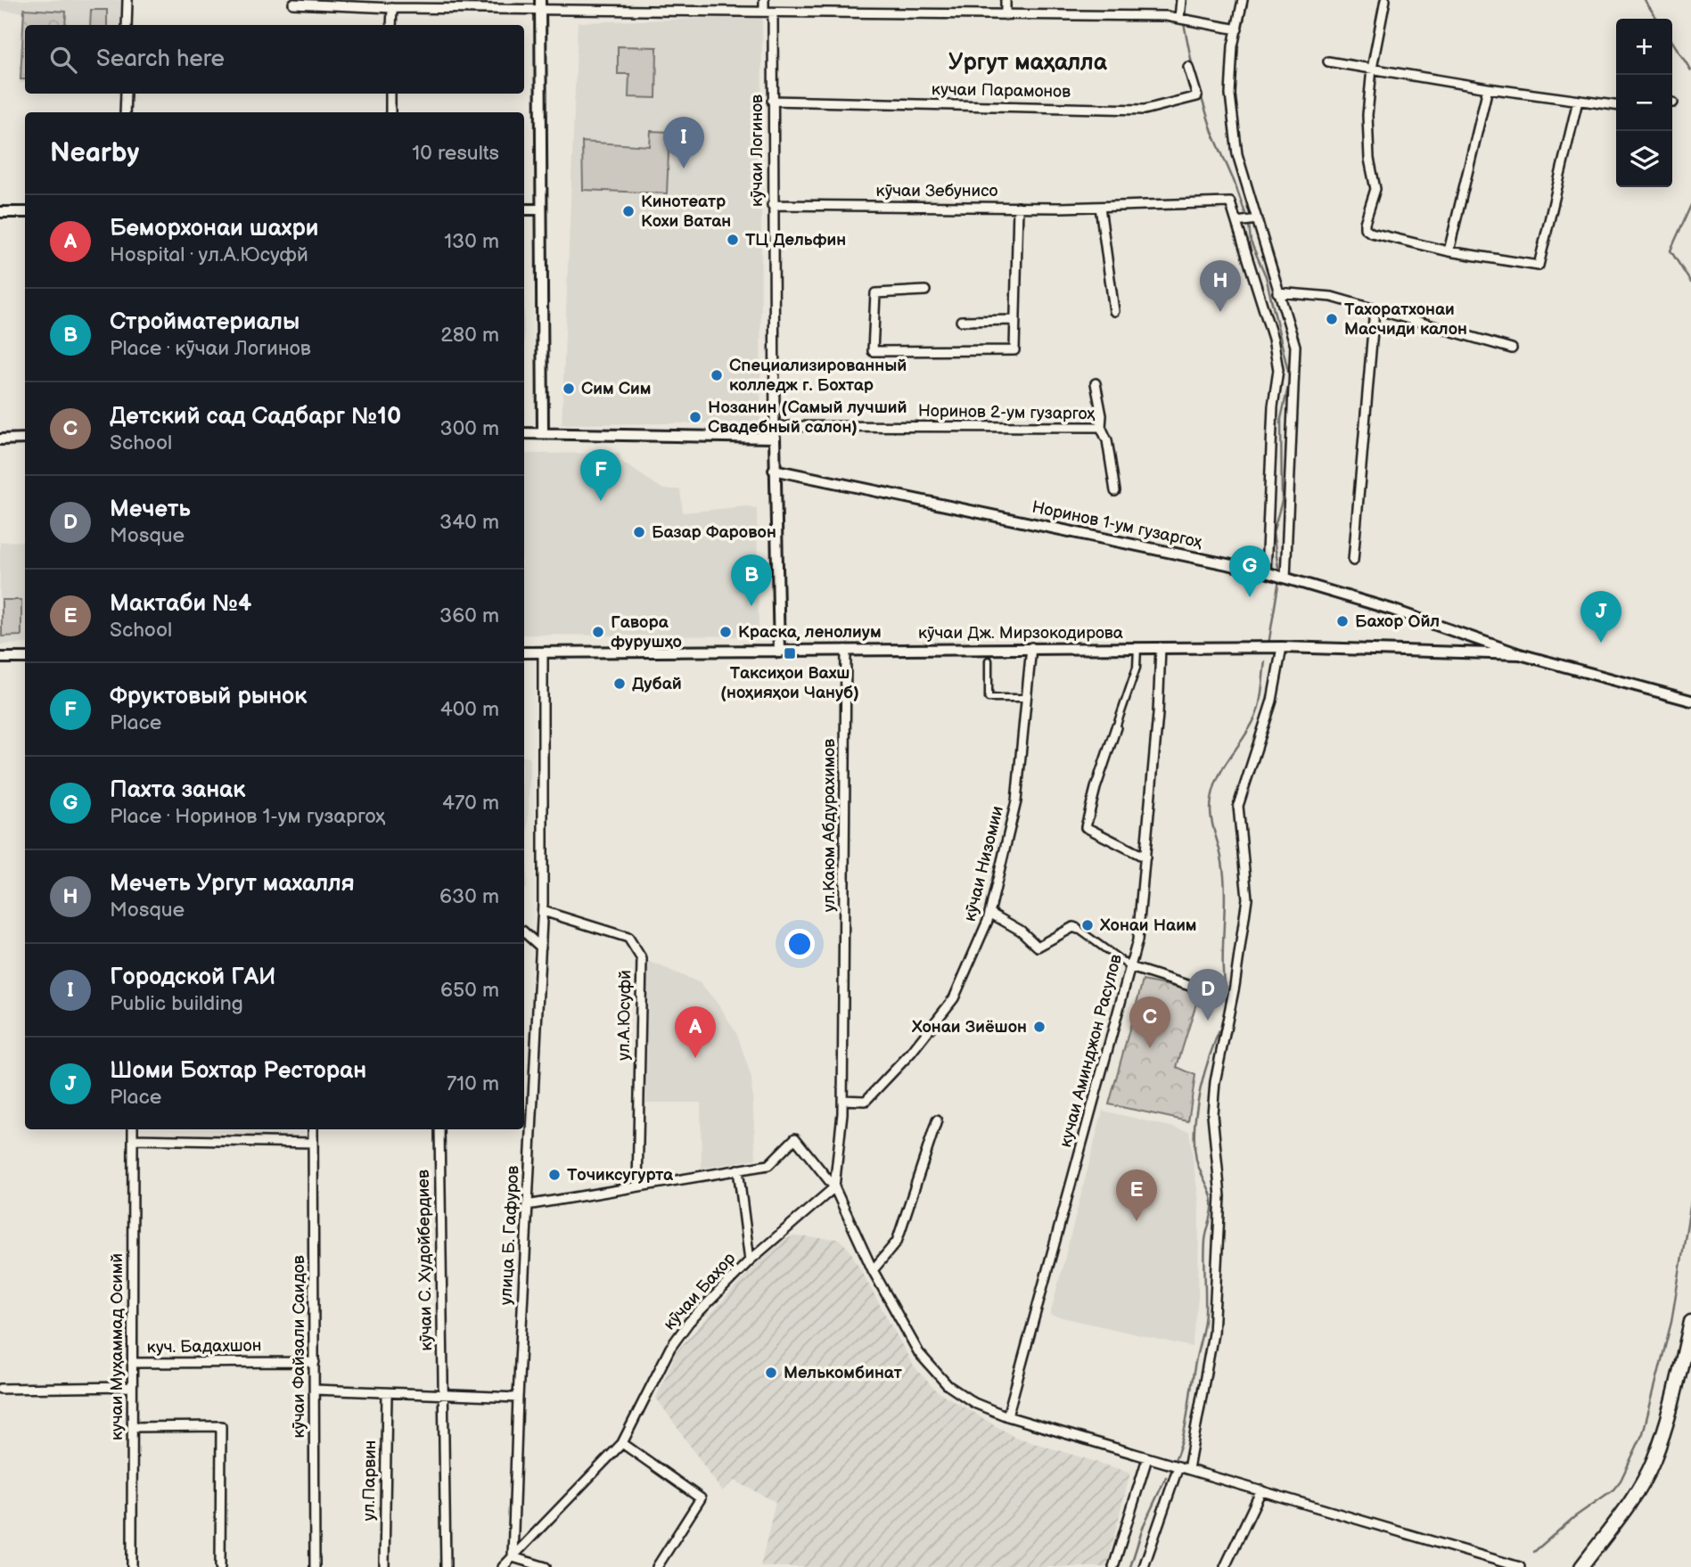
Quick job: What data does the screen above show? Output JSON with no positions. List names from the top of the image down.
{
  "streets": {
    "street": [
      "кучаи Парамонов",
      "кӯчаи Логинов",
      "кӯчаи Зебунисо",
      "Норинов 2-ум гузаргоҳ",
      "Норинов 1-ум гузаргоҳ",
      "кӯчаи Дж. Мирзокодирова",
      "ул.Каюм Абдурахимов",
      "кӯчаи Низомии",
      "ул.А.Юсуфй",
      "кучаи Аминджон Расулов",
      "улица Б. Гафуров",
      "кӯчаи С. Худойбердиев",
      "кӯчаи Баҳор",
      "кучаи Муҳаммад Осимй",
      "куч. Бадахшон",
      "кӯчаи Файзали Саидов",
      "ул.Парвин"
    ]
  },
  "crossings": [
    ["кучаи Парамонов", "кӯчаи Логинов"],
    ["кӯчаи Логинов", "кӯчаи Зебунисо"],
    ["кӯчаи Логинов", "Норинов 2-ум гузаргоҳ"],
    ["Норинов 1-ум гузаргоҳ", "кӯчаи Дж. Мирзокодирова"],
    ["кӯчаи Дж. Мирзокодирова", "ул.Каюм Абдурахимов"],
    ["кӯчаи Дж. Мирзокодирова", "кӯчаи Низомии"],
    ["кӯчаи Дж. Мирзокодирова", "кучаи Аминджон Расулов"],
    ["кӯчаи Дж. Мирзокодирова", "улица Б. Гафуров"],
    ["ул.Каюм Абдурахимов", "кӯчаи Низомии"],
    ["ул.Каюм Абдурахимов", "кӯчаи Баҳор"],
    ["ул.А.Юсуфй", "улица Б. Гафуров"],
    ["улица Б. Гафуров", "кӯчаи Баҳор"],
    ["кучаи Муҳаммад Осимй", "куч. Бадахшон"],
    ["куч. Бадахшон", "кӯчаи Файзали Саидов"]
  ],
  "districts": ["Ургут маҳалла"],
  "places": {
    "other": [
      "Кинотеатр Кохи Ватан",
      "ТЦ Дельфин",
      "Тахоратхонаи Масчиди калон",
      "Специализированный колледж г. Бохтар",
      "Сим Сим",
      "Нозанин (Самый лучший Свадебный салон)",
      "Базар Фаровон",
      "Бахор Ойл",
      "Гавора фурушҳо",
      "Краска, ленолиум",
      "Дубай",
      "Хонаи Наим",
      "Хонаи Зиёшон",
      "Точиксугурта",
      "Мелькомбинат"
    ],
    "transit": ["Таксиҳои Вахш (ноҳияҳои Чануб)"]
  },
  "page": {
    "map_buttons": ["+", "−"],
    "search": "Search here",
    "heading": ["Nearby", "10 results"],
    "pins": [
      "I",
      "H",
      "F",
      "G",
      "B",
      "J",
      "D",
      "C",
      "A",
      "E"
    ],
    "list": [
      {
        "mark": "A",
        "name": "Беморхонаи шахри",
        "note": "Hospital · ул.А.Юсуфй",
        "value": "130 m"
      },
      {
        "mark": "B",
        "name": "Стройматериалы",
        "note": "Place · кӯчаи Логинов",
        "value": "280 m"
      },
      {
        "mark": "C",
        "name": "Детский сад Садбарг №10",
        "note": "School",
        "value": "300 m"
      },
      {
        "mark": "D",
        "name": "Мечеть",
        "note": "Mosque",
        "value": "340 m"
      },
      {
        "mark": "E",
        "name": "Мактаби №4",
        "note": "School",
        "value": "360 m"
      },
      {
        "mark": "F",
        "name": "Фруктовый рынок",
        "note": "Place",
        "value": "400 m"
      },
      {
        "mark": "G",
        "name": "Пахта занак",
        "note": "Place · Норинов 1-ум гузаргоҳ",
        "value": "470 m"
      },
      {
        "mark": "H",
        "name": "Мечеть Ургут махалля",
        "note": "Mosque",
        "value": "630 m"
      },
      {
        "mark": "I",
        "name": "Городской ГАИ",
        "note": "Public building",
        "value": "650 m"
      },
      {
        "mark": "J",
        "name": "Шоми Бохтар Ресторан",
        "note": "Place",
        "value": "710 m"
      }
    ]
  }
}
